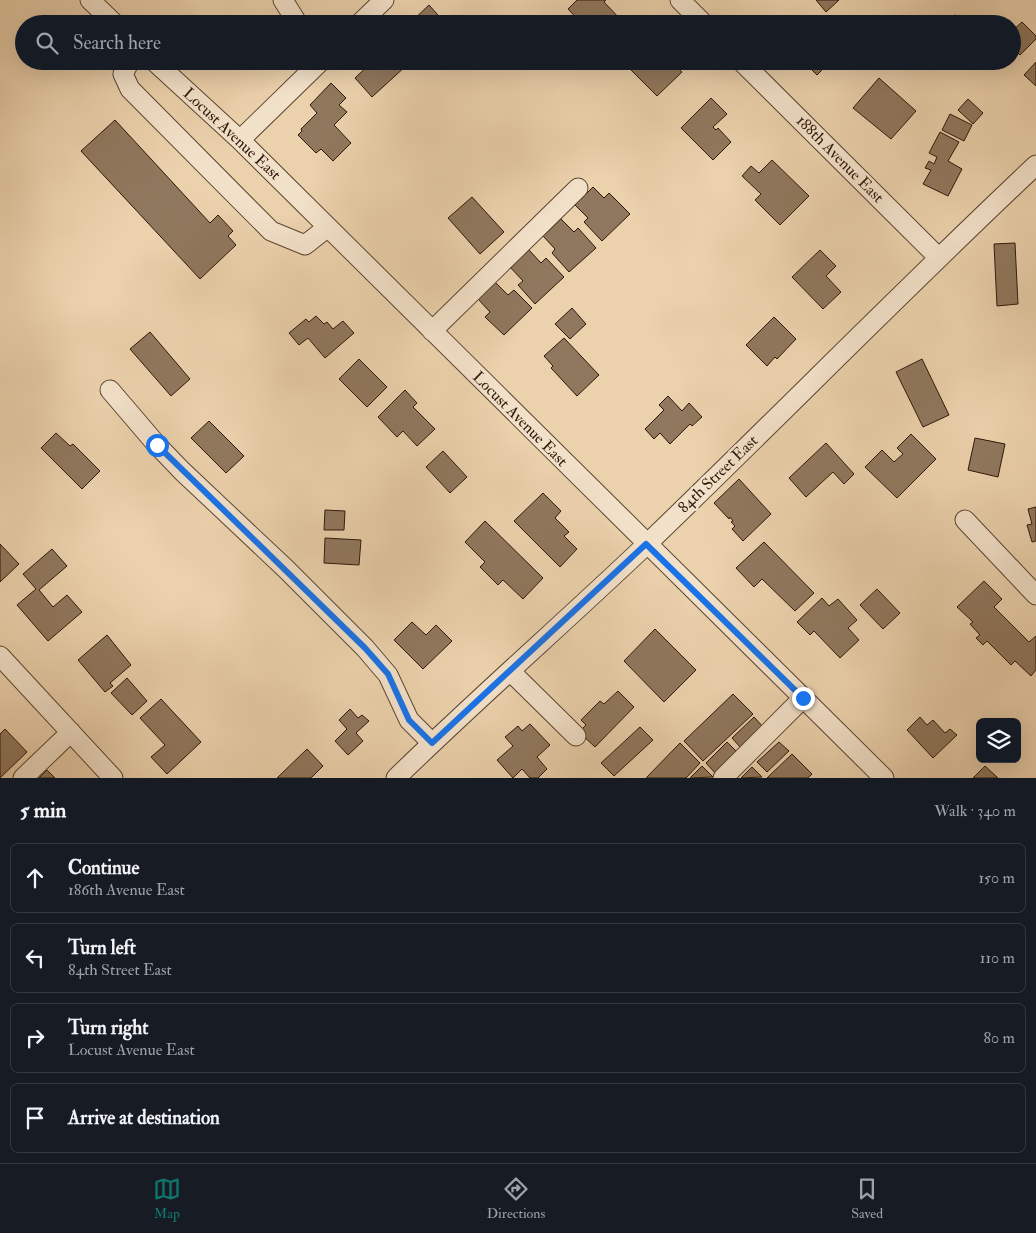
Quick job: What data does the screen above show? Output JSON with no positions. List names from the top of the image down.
{
  "streets": {
    "street": ["Locust Avenue East", "188th Avenue East", "84th Street East"]
  },
  "crossings": [
    ["Locust Avenue East", "84th Street East"],
    ["188th Avenue East", "84th Street East"]
  ],
  "page": {
    "search": "Search here",
    "heading": ["5 min", "Walk · 340 m"],
    "list": [
      ["Continue", "186th Avenue East", "150 m"],
      ["Turn left", "84th Street East", "110 m"],
      ["Turn right", "Locust Avenue East", "80 m"],
      "Arrive at destination"
    ],
    "nav": ["Map", "Directions", "Saved"]
  }
}
